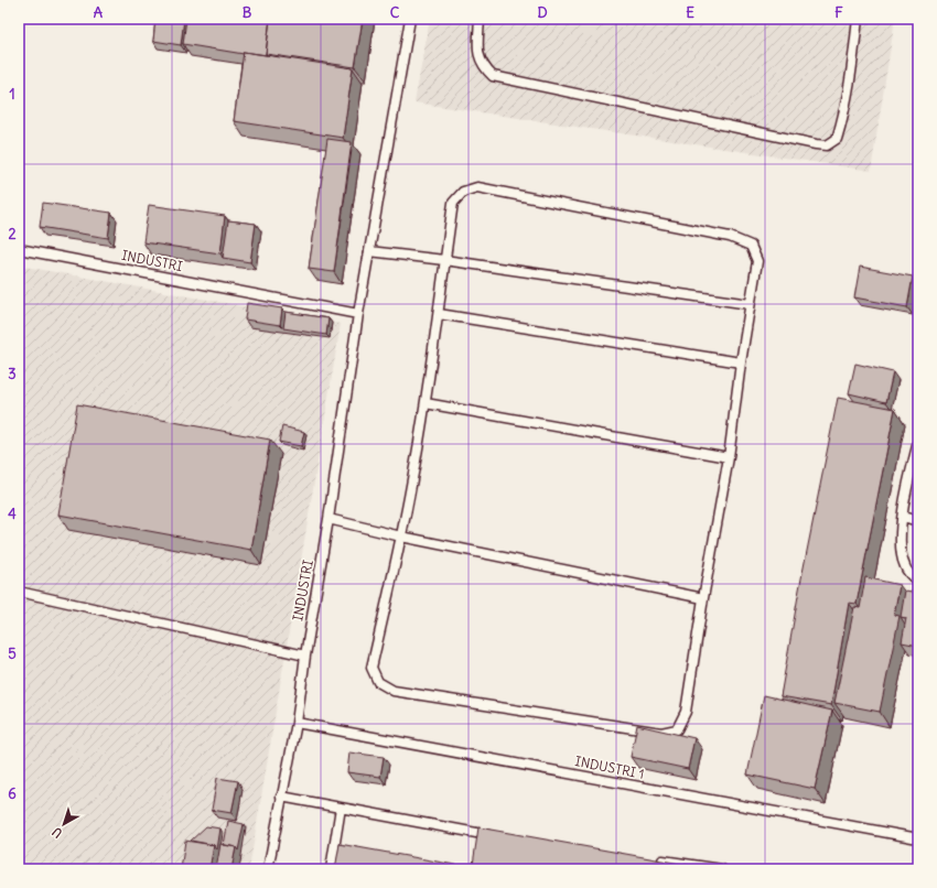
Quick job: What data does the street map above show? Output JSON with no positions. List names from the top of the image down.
{
  "streets": {
    "lane": ["INDUSTRI", "INDUSTRI 1"]
  },
  "crossings": [
    ["INDUSTRI", "INDUSTRI 1"]
  ],
  "north": "bottom left",
  "grid": {
    "columns": [
      "A",
      "B",
      "C",
      "D",
      "E",
      "F"
    ],
    "rows": [
      "1",
      "2",
      "3",
      "4",
      "5",
      "6"
    ]
  }
}
